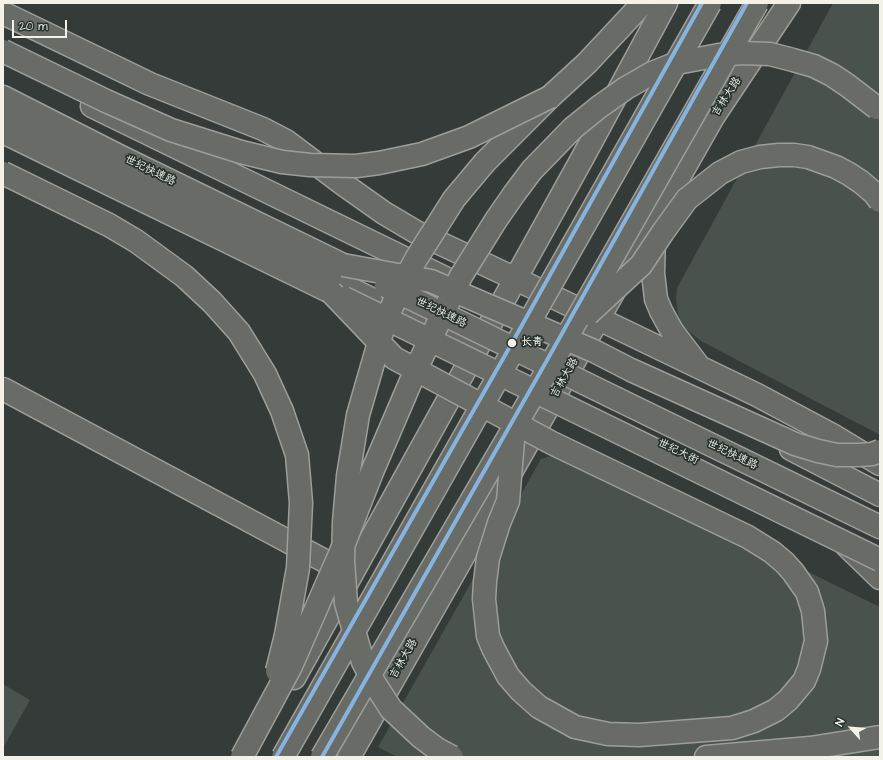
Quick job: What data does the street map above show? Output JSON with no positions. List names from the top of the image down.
{
  "streets": {
    "main road": ["吉林大路", "世纪快速路", "世纪大街"]
  },
  "crossings": [
    ["吉林大路", "世纪大街"]
  ],
  "places": ["长青"],
  "scale_bar": "20 m",
  "north": "top left"
}
